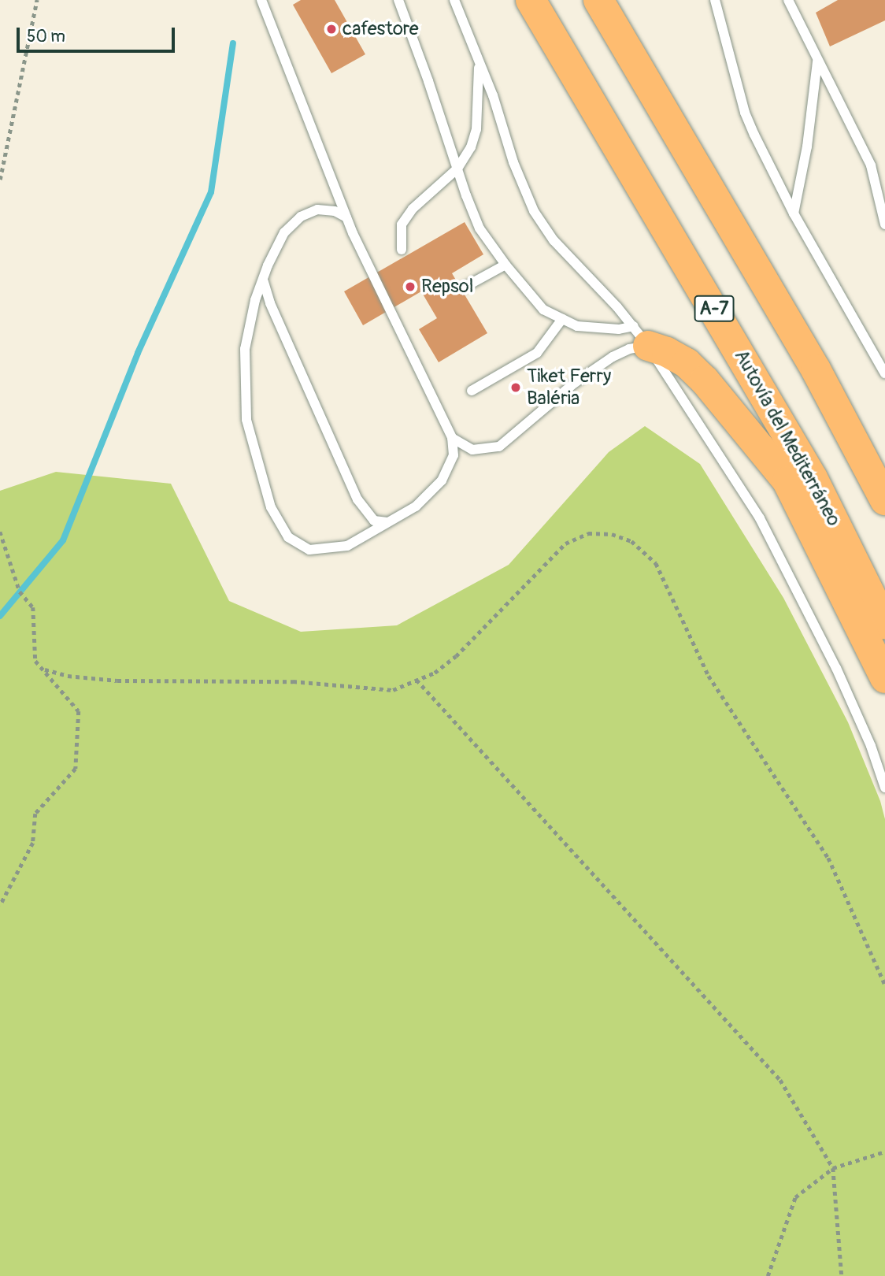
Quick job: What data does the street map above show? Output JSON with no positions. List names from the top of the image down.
{
  "streets": {
    "highway": ["A-7", "Autovía del Mediterráneo"]
  },
  "places": ["cafestore", "Repsol", "Tiket Ferry Baléria"],
  "scale_bar": "50 m"
}
